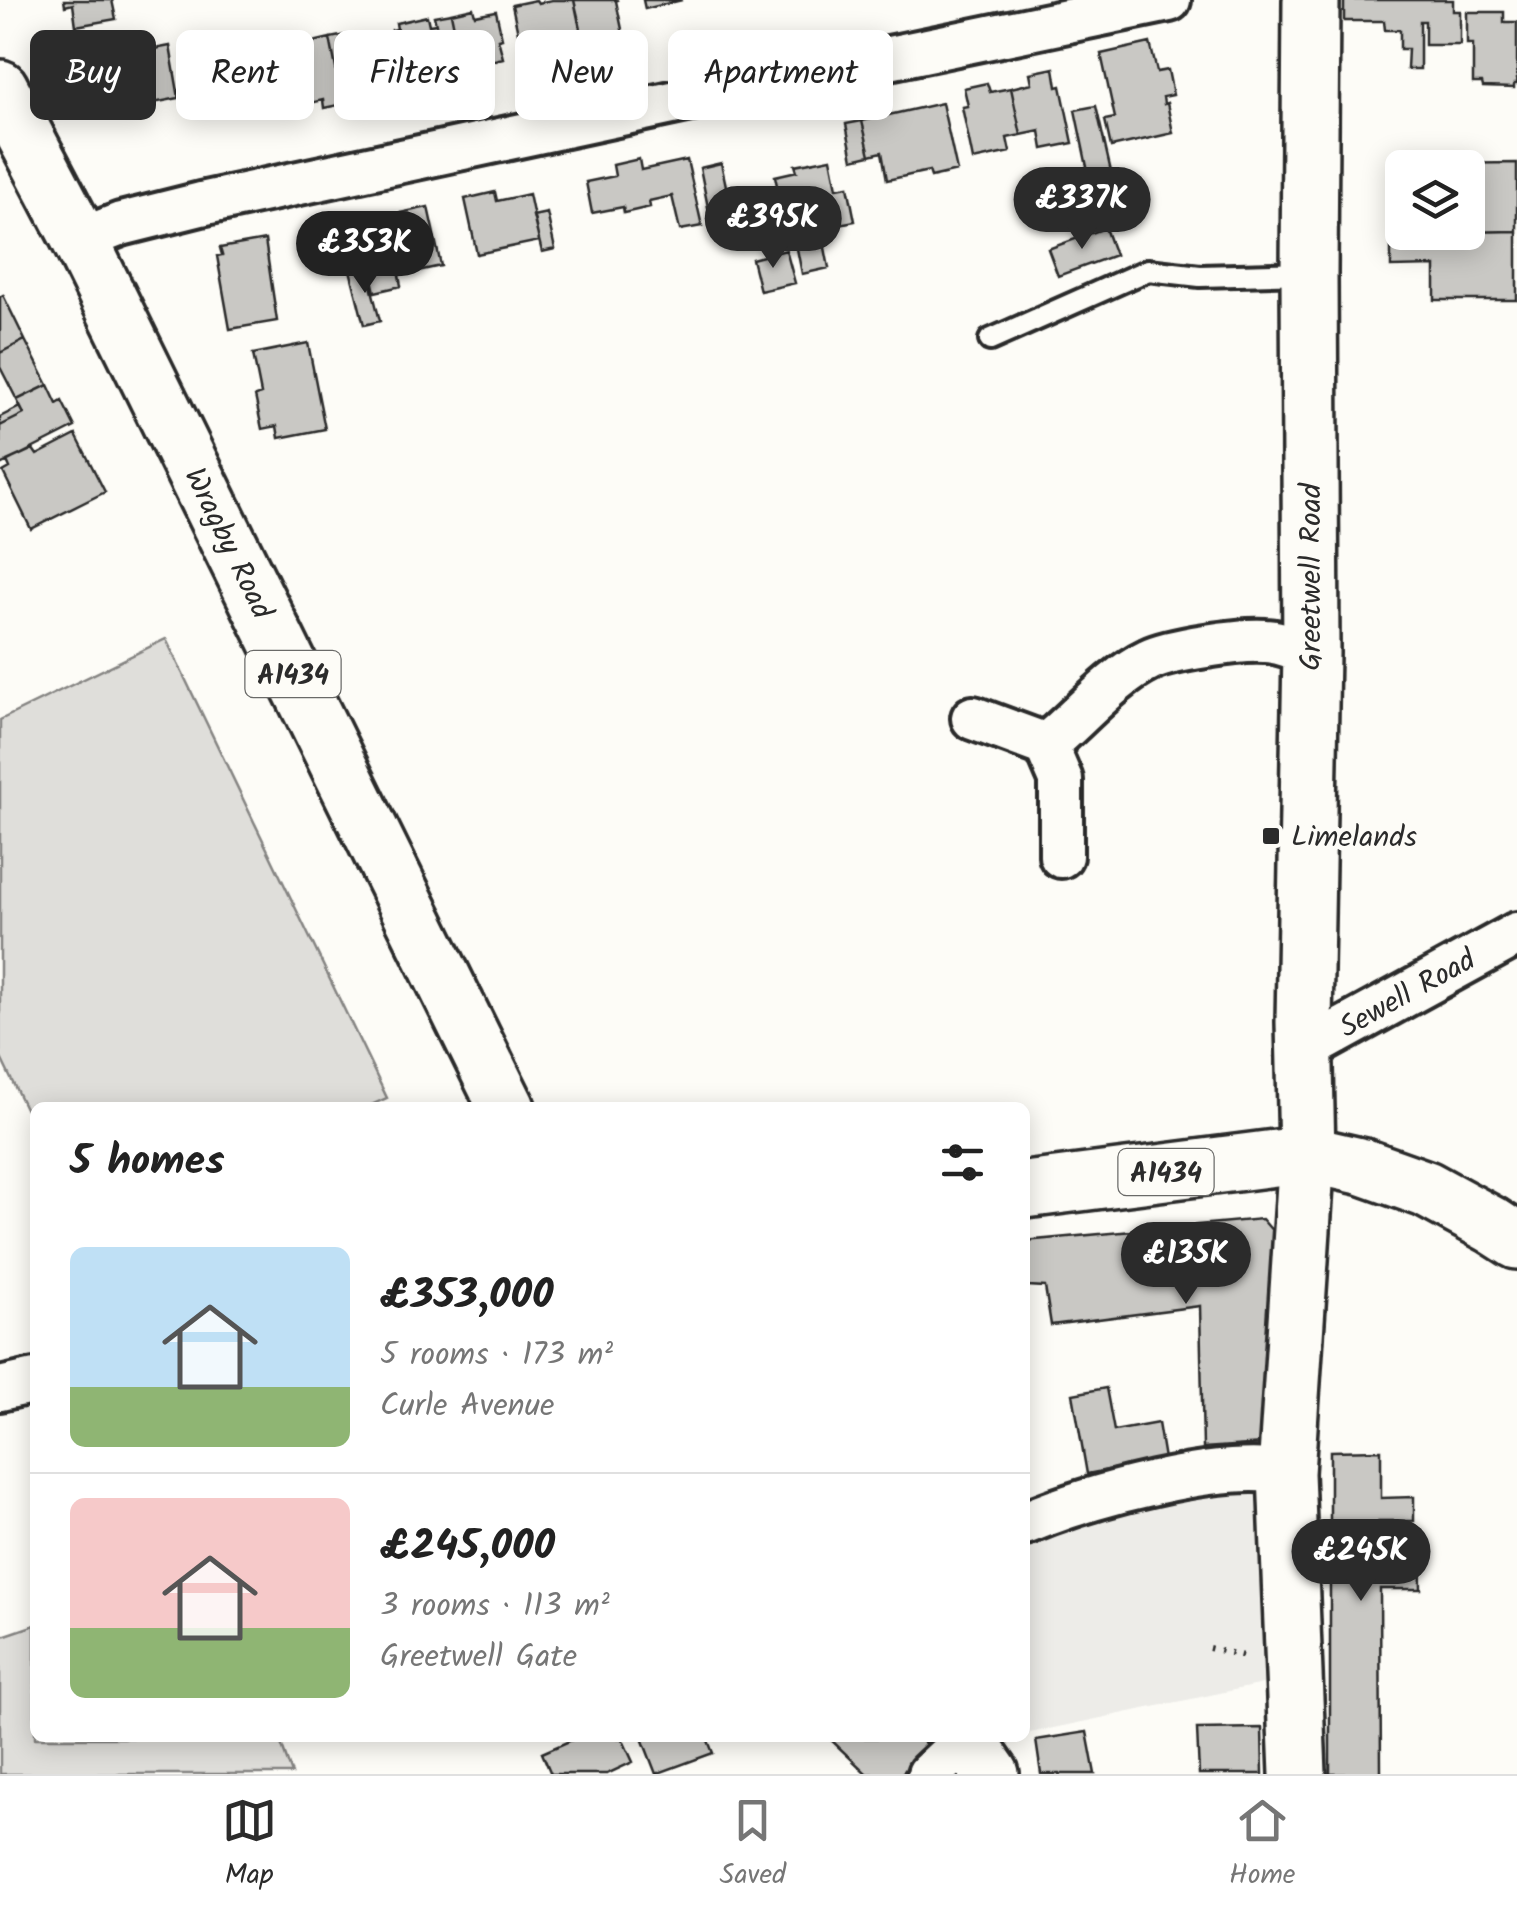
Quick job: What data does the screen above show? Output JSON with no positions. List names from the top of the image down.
{
  "streets": {
    "street": [
      "Wragby Road",
      "Greetwell Road",
      "A1434",
      "Sewell Road"
    ]
  },
  "crossings": [
    ["Greetwell Road", "A1434"],
    ["Greetwell Road", "Sewell Road"]
  ],
  "places": {
    "transit": ["Limelands"]
  },
  "page": {
    "chip": [
      "Buy",
      "Rent",
      "Filters",
      "New",
      "Apartment"
    ],
    "price": [
      "£337K",
      "£395K",
      "£353K",
      "£135K",
      "£245K"
    ],
    "heading": "5 homes",
    "list": [
      {
        "name": "£353,000",
        "note": "5 rooms · 173 m² · Curle Avenue"
      },
      {
        "name": "£245,000",
        "note": "3 rooms · 113 m² · Greetwell Gate"
      }
    ],
    "tabs": ["Map", "Saved", "Home"]
  }
}
